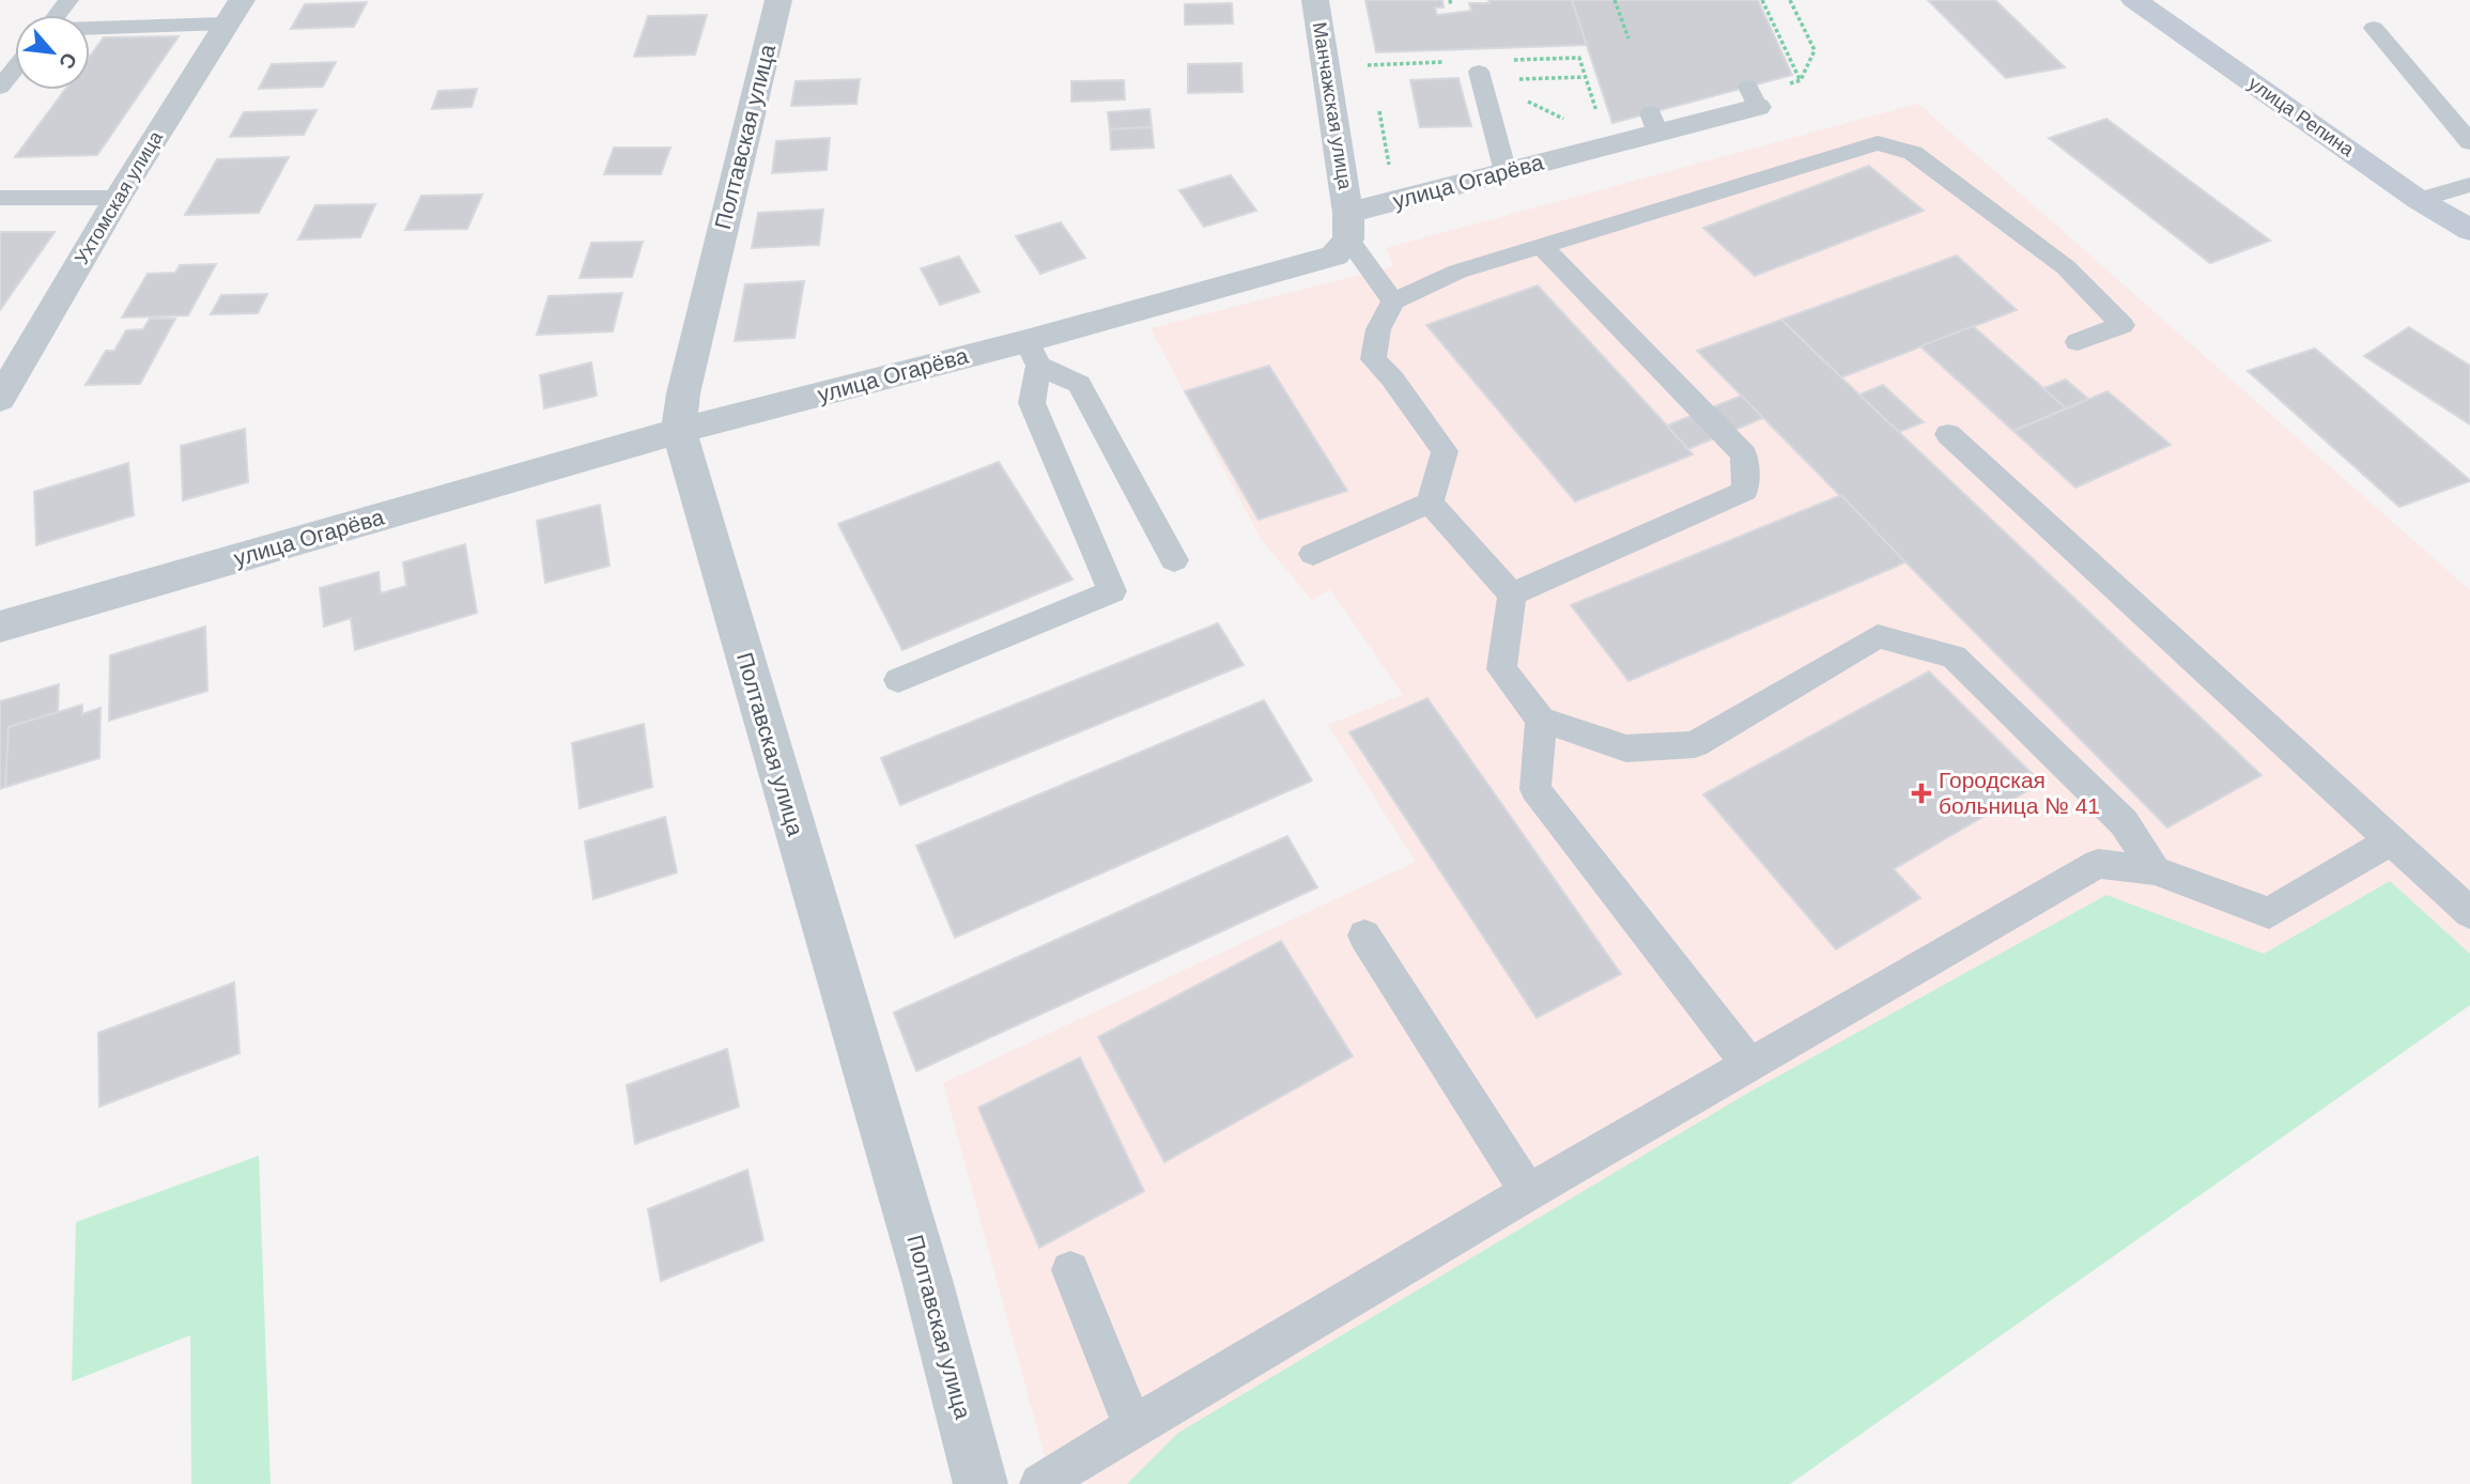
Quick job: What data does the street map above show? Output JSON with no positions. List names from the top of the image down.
{
  "streets": {
    "main road": ["улица Репина"],
    "street": [
      "Манчажская улица",
      "Полтавская улица",
      "улица Огарёва",
      "Ухтомская улица"
    ]
  },
  "crossings": [
    ["Манчажская улица", "улица Огарёва"],
    ["Полтавская улица", "улица Огарёва"]
  ],
  "places": {
    "health": ["Городская больница № 41"]
  },
  "north": "bottom right"
}
